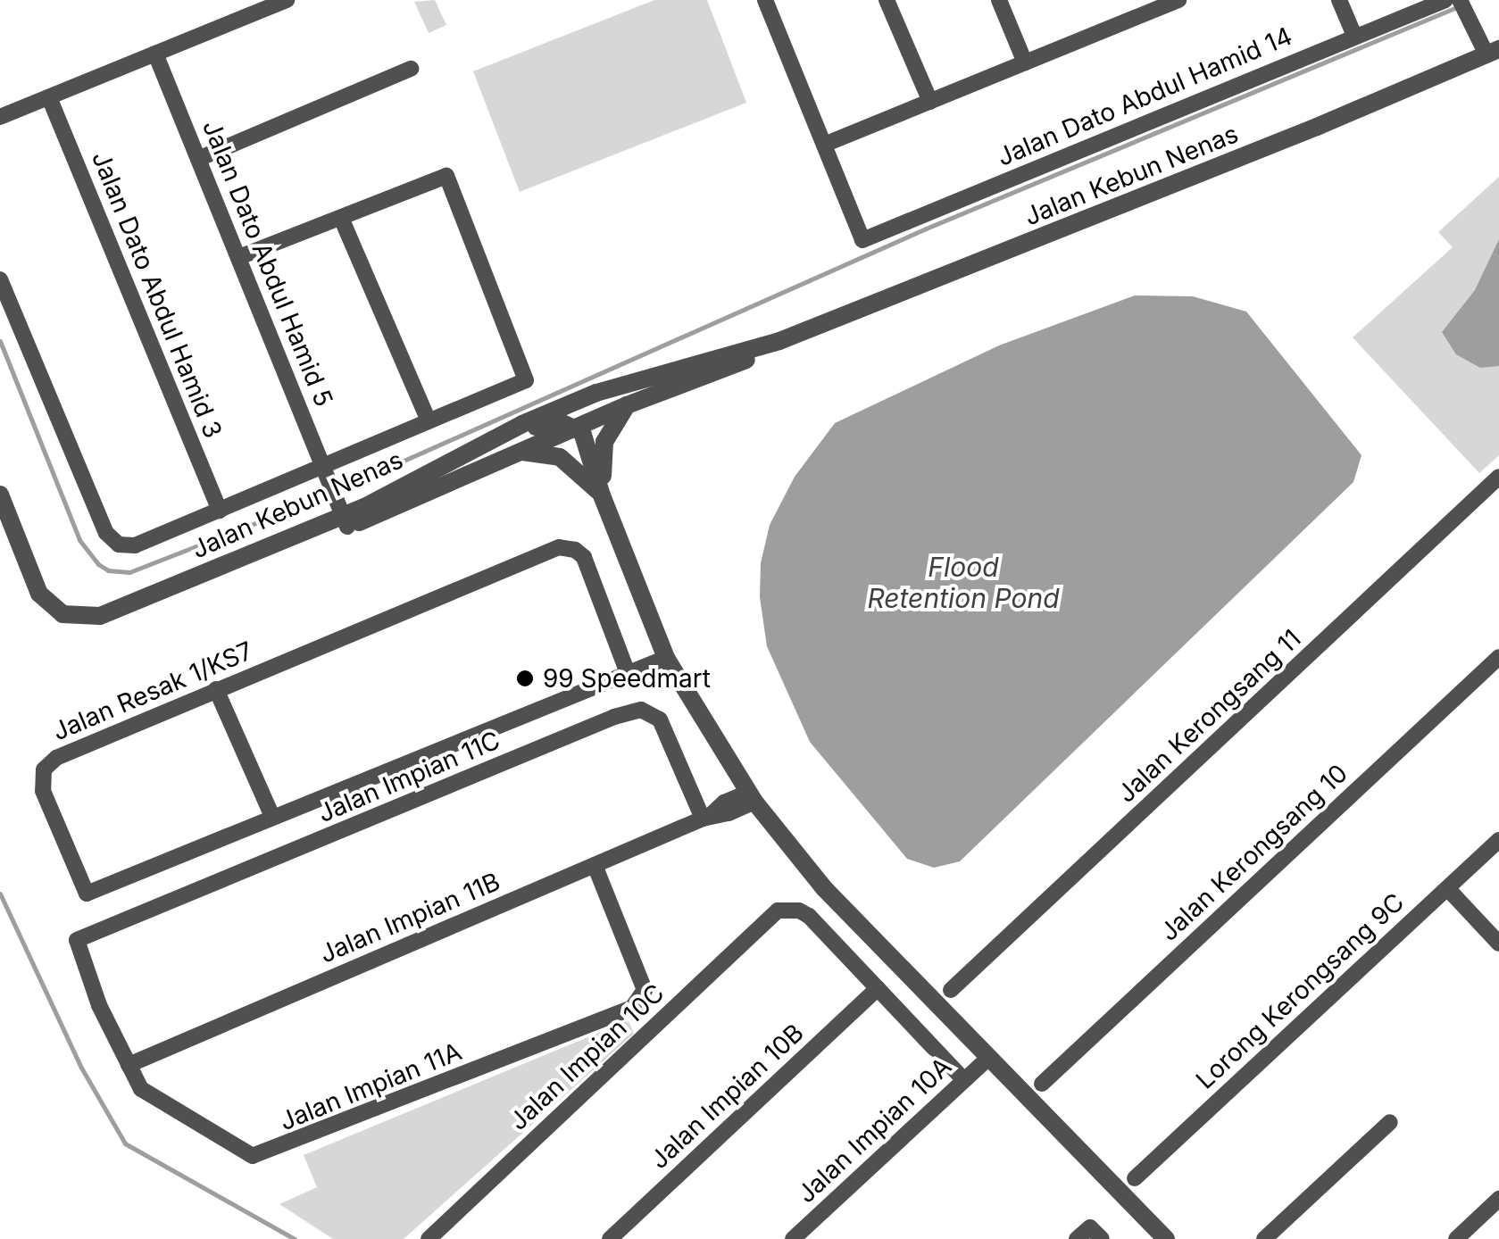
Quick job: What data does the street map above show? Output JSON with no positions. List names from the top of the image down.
{
  "streets": {
    "street": [
      "Jalan Dato Abdul Hamid 14",
      "Jalan Kebun Nenas",
      "Jalan Dato Abdul Hamid 5",
      "Jalan Dato Abdul Hamid 3",
      "Jalan Resak 1/KS7",
      "Jalan Kerongsang 11",
      "Jalan Impian 11C",
      "Jalan Kerongsang 10",
      "Jalan Impian 11B",
      "Lorong Kerongsang 9C",
      "Jalan Impian 10C",
      "Jalan Impian 11A",
      "Jalan Impian 10B",
      "Jalan Impian 10A"
    ]
  },
  "crossings": [
    ["Jalan Kebun Nenas", "Jalan Dato Abdul Hamid 5"],
    ["Jalan Impian 11C", "Jalan Impian 11B"],
    ["Jalan Impian 11C", "Jalan Impian 11A"],
    ["Jalan Impian 11B", "Jalan Impian 11A"],
    ["Jalan Impian 10C", "Jalan Impian 10B"]
  ],
  "water": ["Flood Retention Pond"],
  "places": ["99 Speedmart"]
}
